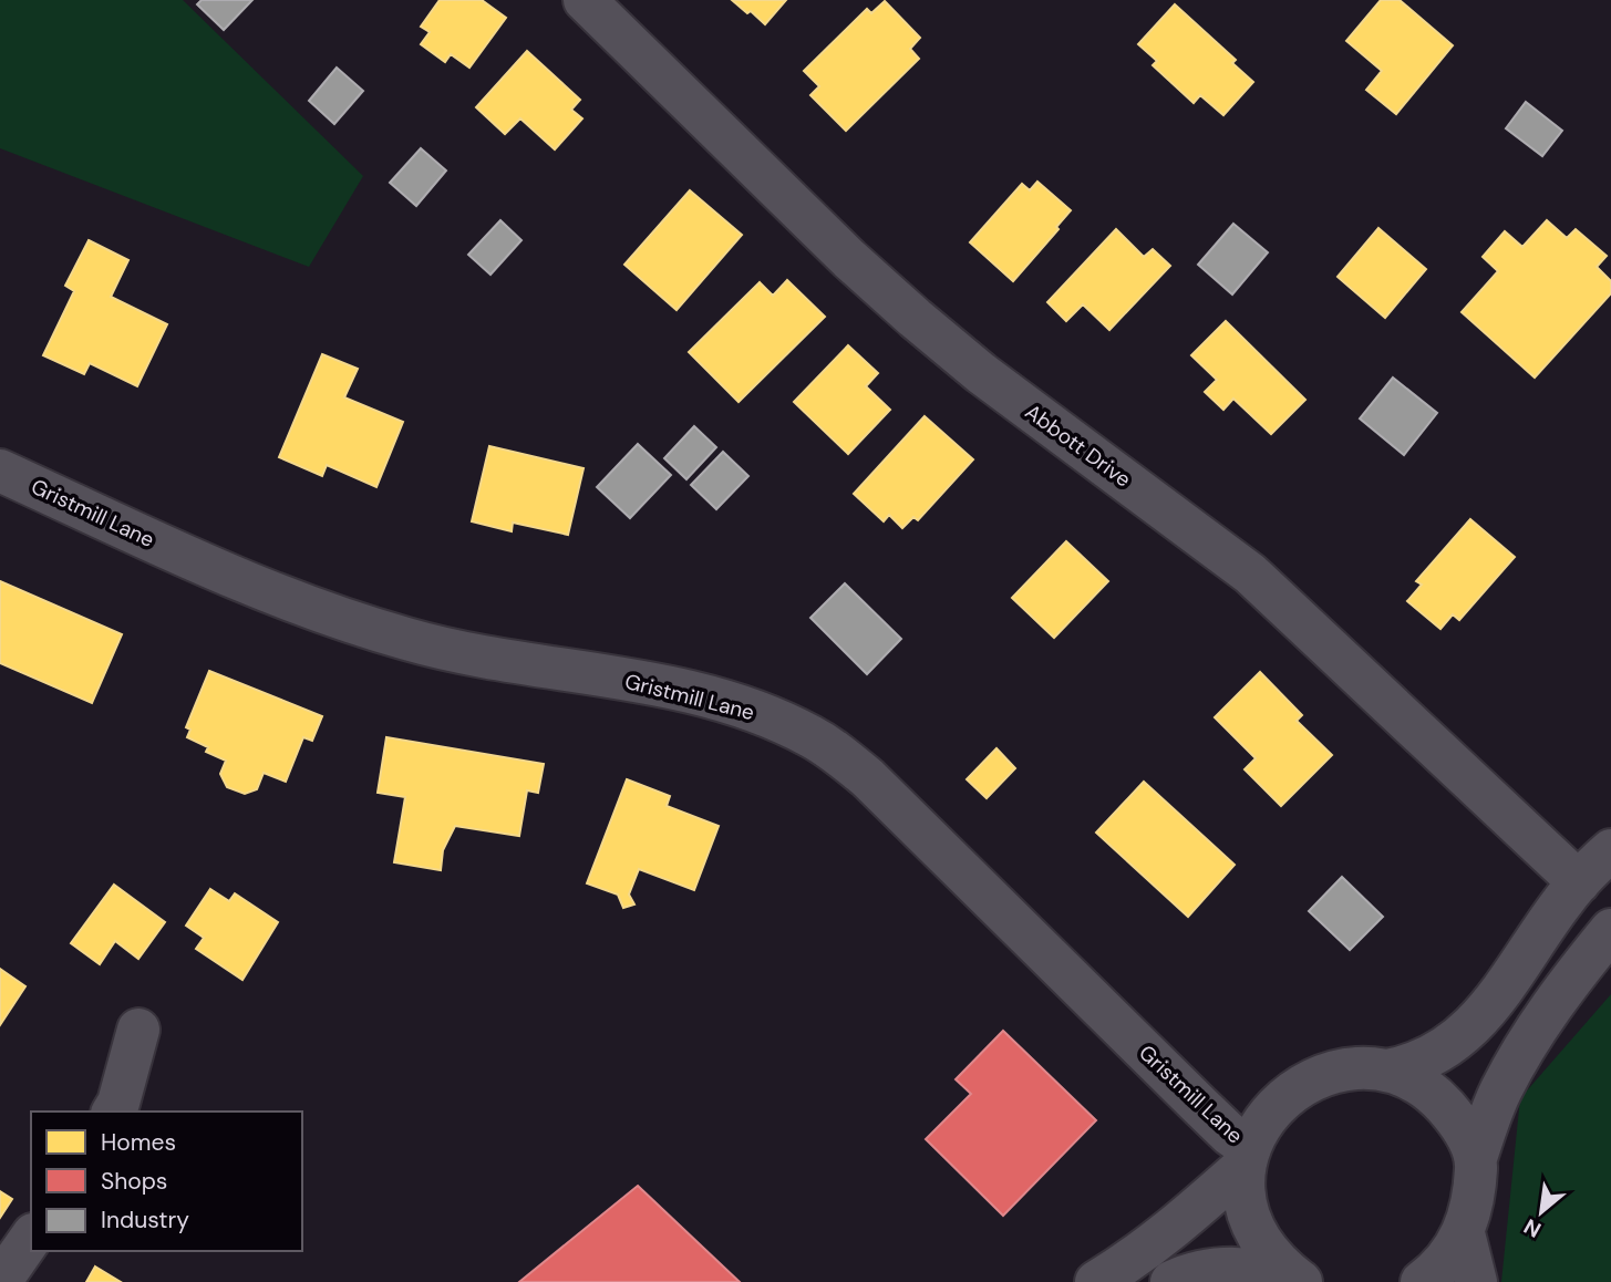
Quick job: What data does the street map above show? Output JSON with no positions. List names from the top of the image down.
{
  "streets": {
    "street": ["Abbott Drive", "Gristmill Lane"]
  },
  "legend": ["Homes", "Shops", "Industry"],
  "north": "bottom left"
}
